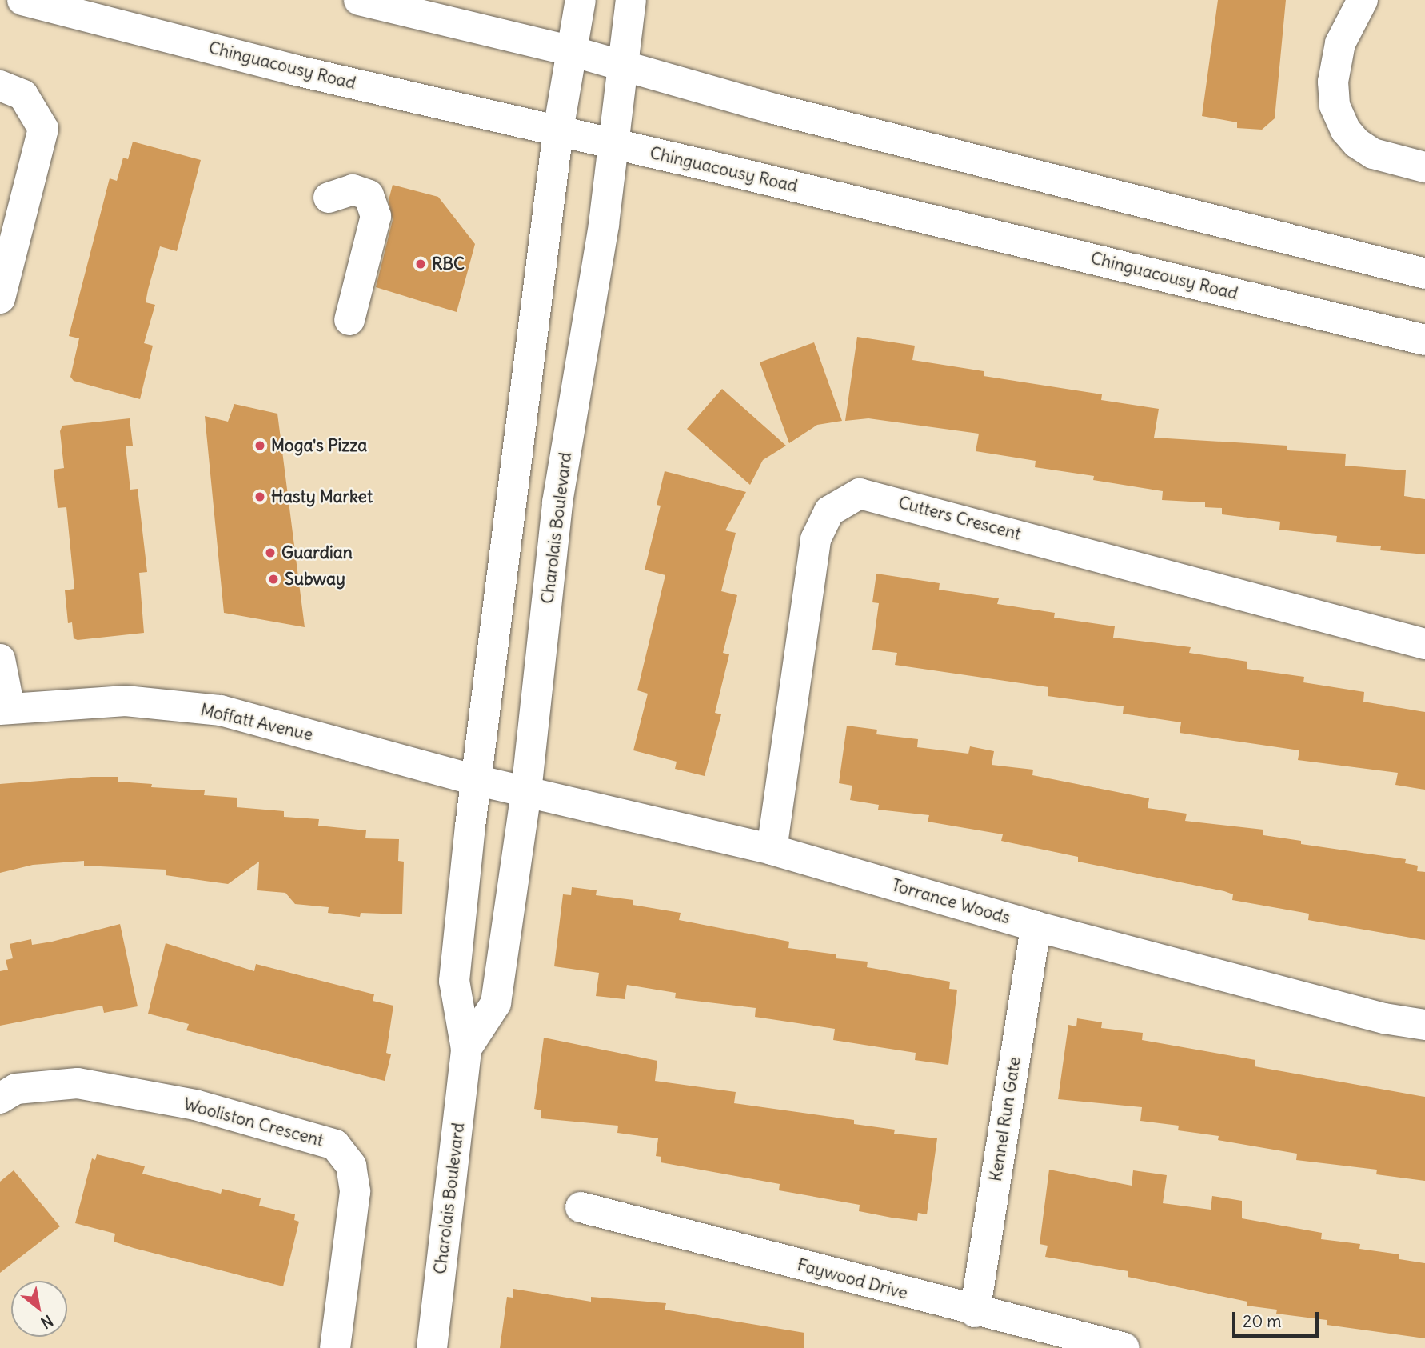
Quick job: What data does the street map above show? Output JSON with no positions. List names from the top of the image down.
{
  "streets": {
    "street": [
      "Chinguacousy Road",
      "Cutters Crescent",
      "Charolais Boulevard",
      "Moffatt Avenue",
      "Torrance Woods",
      "Kennel Run Gate",
      "Wooliston Crescent",
      "Faywood Drive"
    ]
  },
  "crossings": [
    ["Chinguacousy Road", "Charolais Boulevard"],
    ["Cutters Crescent", "Torrance Woods"],
    ["Charolais Boulevard", "Moffatt Avenue"],
    ["Charolais Boulevard", "Torrance Woods"],
    ["Moffatt Avenue", "Torrance Woods"],
    ["Torrance Woods", "Kennel Run Gate"],
    ["Kennel Run Gate", "Faywood Drive"]
  ],
  "places": [
    "RBC",
    "Moga's Pizza",
    "Hasty Market",
    "Guardian",
    "Subway"
  ],
  "scale_bar": "20 m",
  "north": "bottom right"
}
